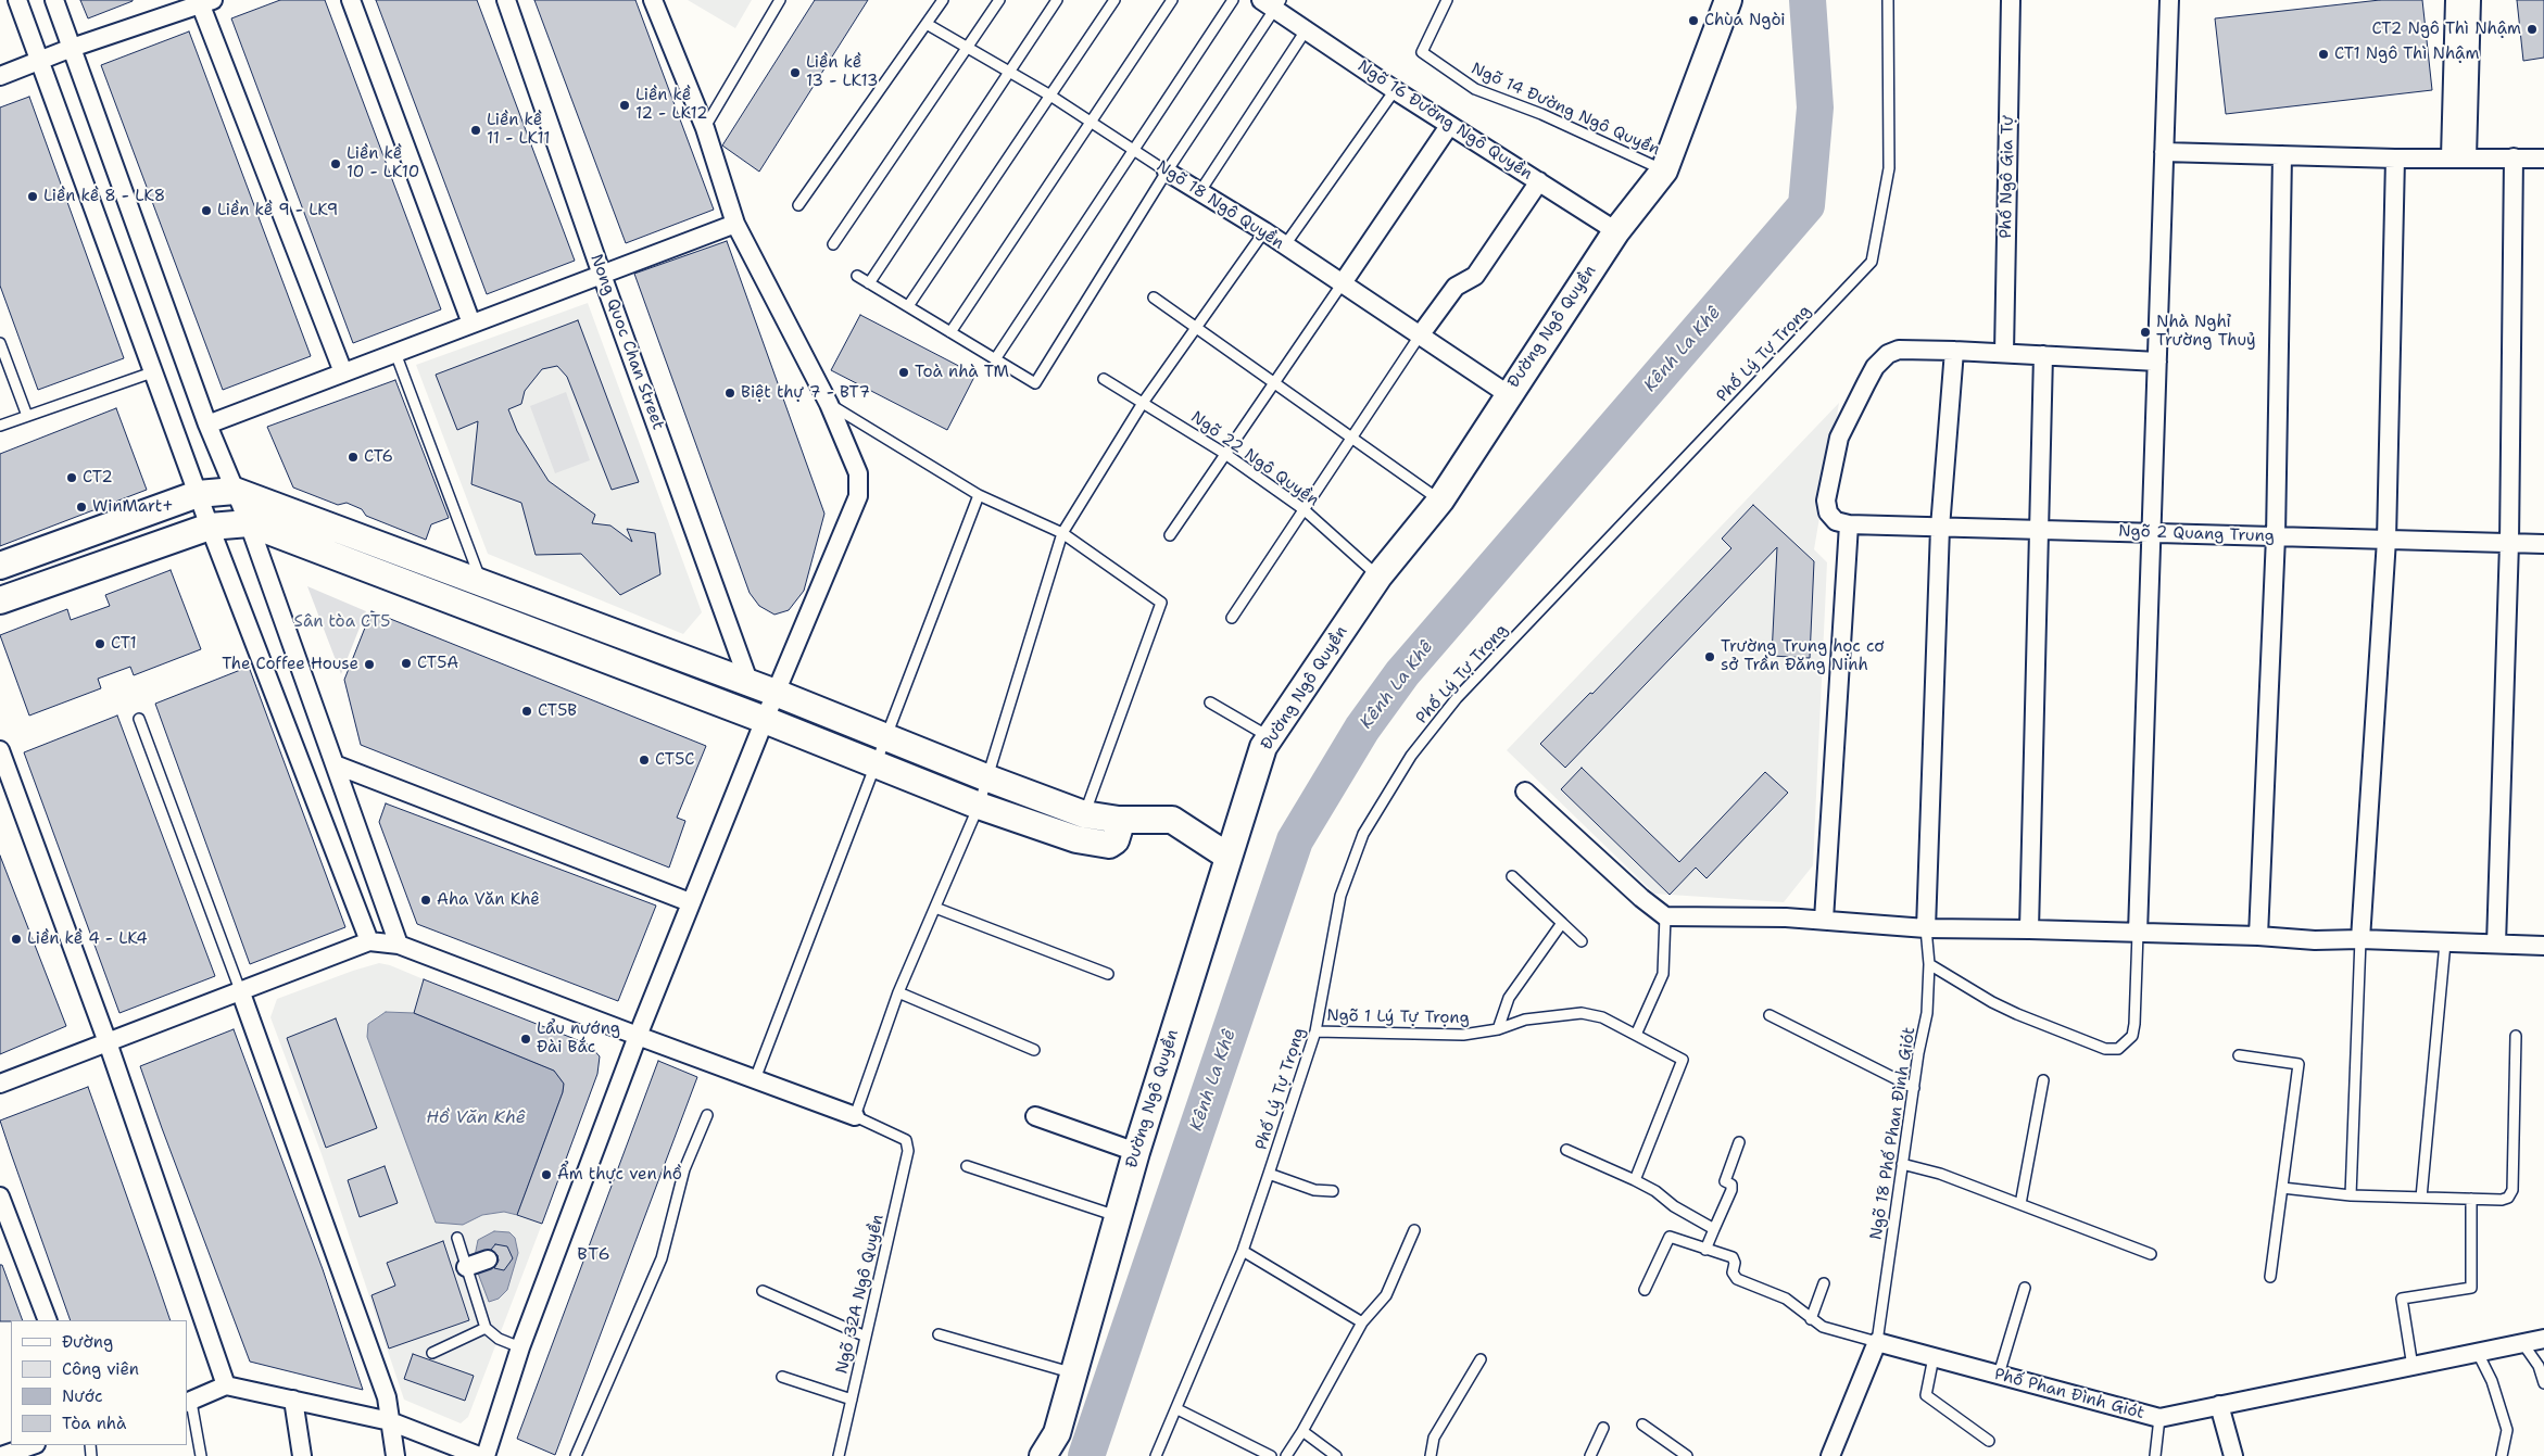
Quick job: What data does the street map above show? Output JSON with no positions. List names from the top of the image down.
{
  "streets": {
    "street": [
      "Ngõ 16 Đường Ngô Quyền",
      "Phố Ngô Gia Tự",
      "Ngõ 18 Ngô Quyền",
      "Đường Ngô Quyền",
      "Nong Quoc Chan Street",
      "Ngõ 2 Quang Trung",
      "Phố Phan Đình Giót"
    ],
    "lane": [
      "Ngõ 14 Đường Ngô Quyền",
      "Phố Lý Tự Trọng",
      "Ngõ 22 Ngô Quyền",
      "Ngõ 1 Lý Tự Trọng",
      "Ngõ 18 Phố Phan Đình Giót",
      "Ngõ 32A Ngô Quyền"
    ]
  },
  "crossings": [
    ["Ngõ 14 Đường Ngô Quyền", "Đường Ngô Quyền"],
    ["Ngõ 16 Đường Ngô Quyền", "Đường Ngô Quyền"],
    ["Ngõ 18 Ngô Quyền", "Đường Ngô Quyền"],
    ["Đường Ngô Quyền", "Ngõ 22 Ngô Quyền"],
    ["Phố Lý Tự Trọng", "Ngõ 1 Lý Tự Trọng"],
    ["Ngõ 18 Phố Phan Đình Giót", "Phố Phan Đình Giót"]
  ],
  "districts": ["BT6"],
  "water": ["Kênh La Khê", "Hồ Văn Khê"],
  "parks": ["Sân tòa CT5"],
  "places": [
    "Chùa Ngòi",
    "CT2 Ngô Thì Nhậm",
    "CT1 Ngô Thì Nhậm",
    "Liền kề 13 - LK13",
    "Liền kề 12 - LK12",
    "Liền kề 11 - LK11",
    "Liền kề 10 - LK10",
    "Liền kề 8 - LK8",
    "Liền kề 9 - LK9",
    "Nhà Nghỉ Trường Thuỷ",
    "Toà nhà TM",
    "Biệt thự 7 - BT7",
    "CT6",
    "CT2",
    "WinMart+",
    "CT1",
    "Trường Trung học cơ sở Trần Đăng Ninh",
    "CT5A",
    "The Coffee House",
    "CT5B",
    "CT5C",
    "Aha Văn Khê",
    "Liền kề 4 - LK4",
    "Lẩu nướng Đài Bắc",
    "Ẩm thực ven hồ"
  ],
  "legend": [
    "Đường",
    "Công viên",
    "Nước",
    "Tòa nhà"
  ]
}
